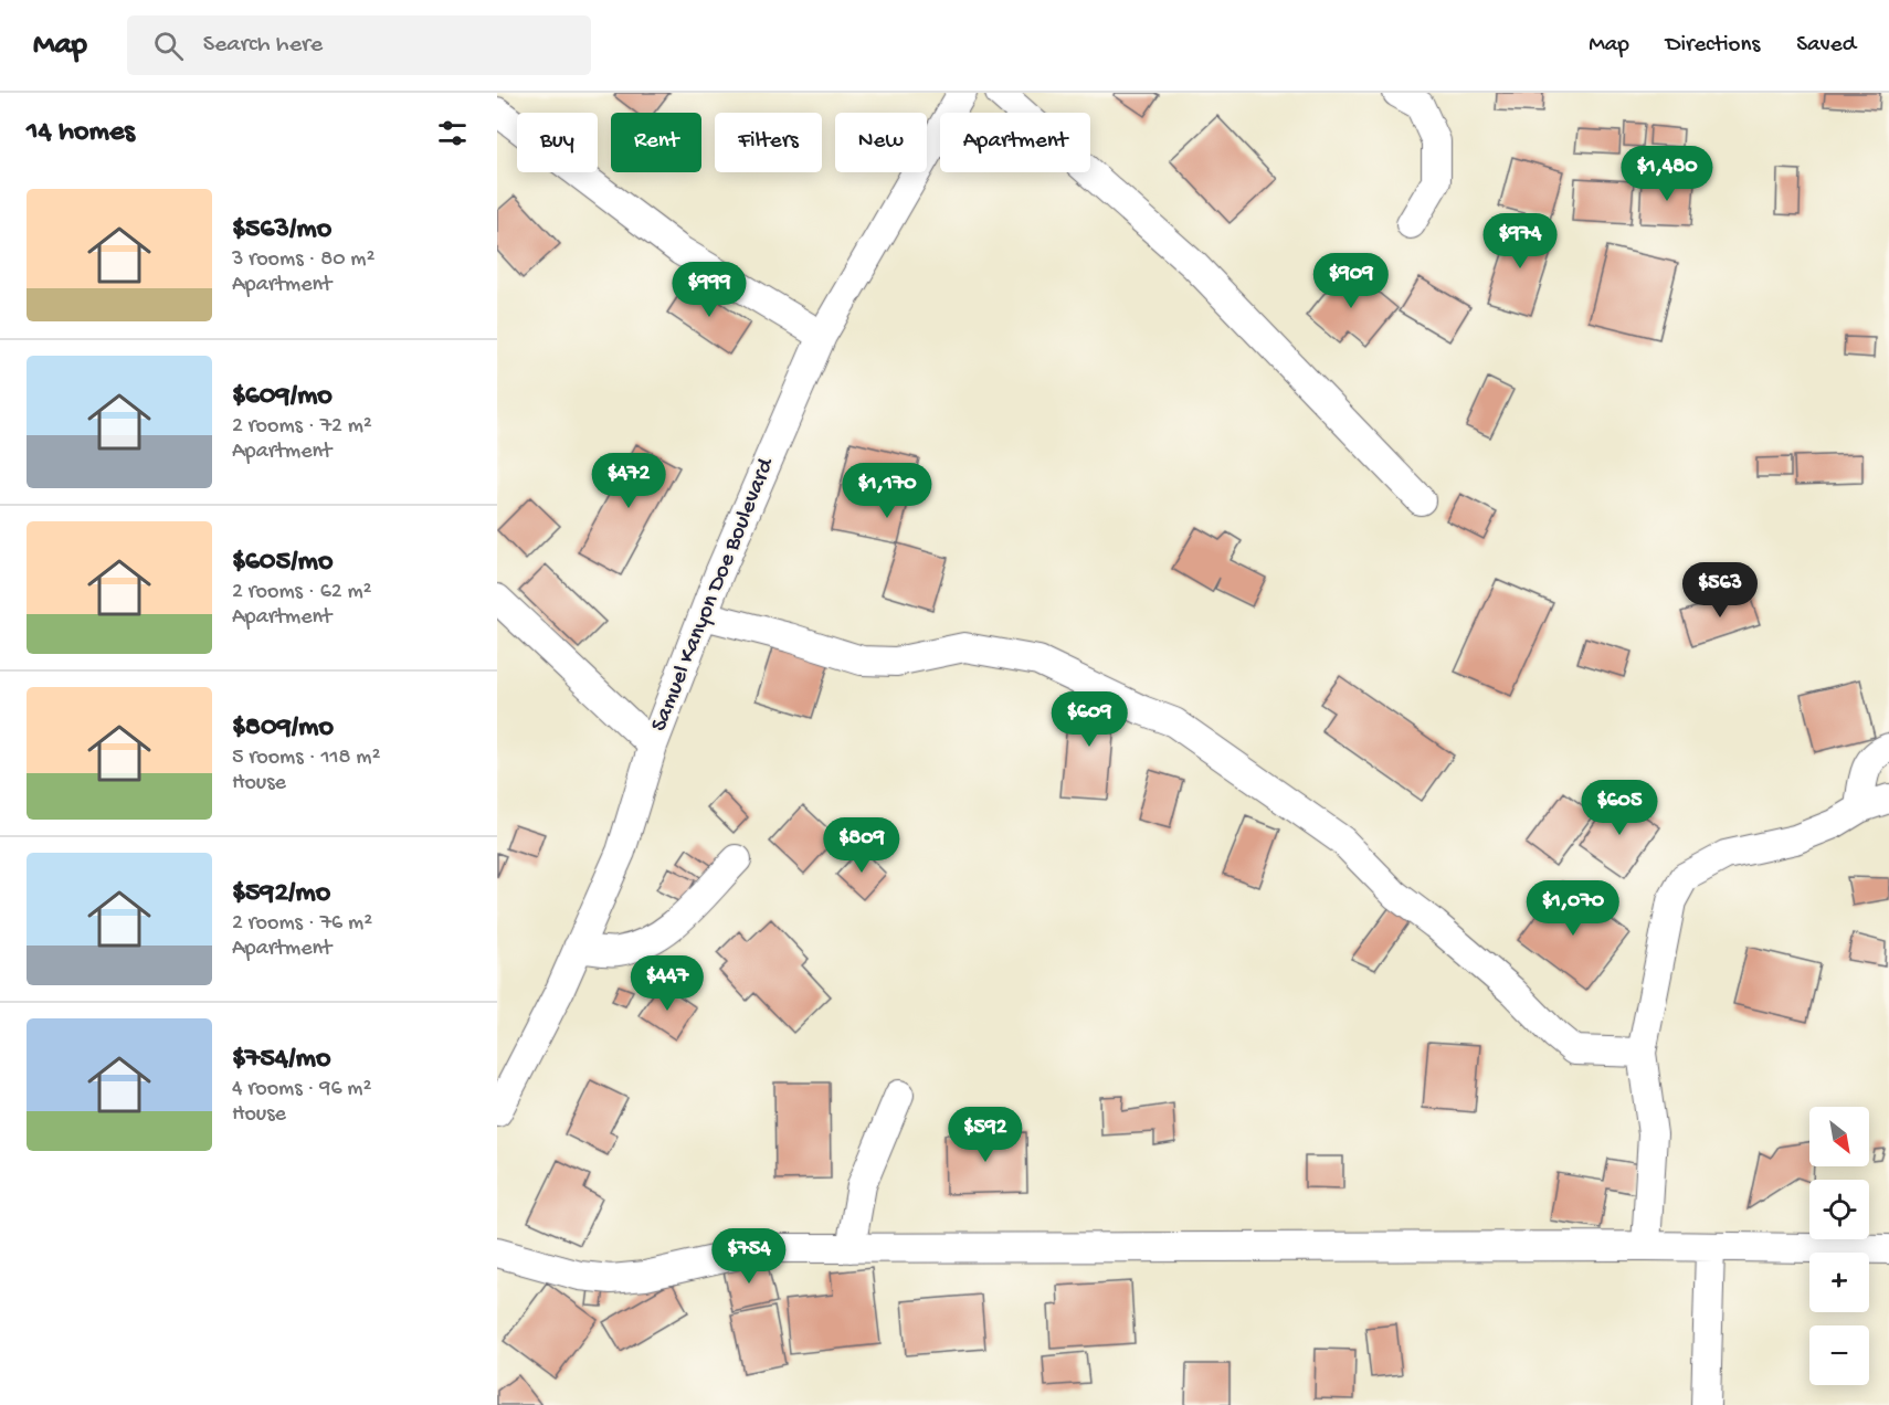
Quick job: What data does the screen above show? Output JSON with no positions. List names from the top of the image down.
{
  "streets": {
    "street": ["Samuel Kanyon Doe Boulevard"]
  },
  "north": "bottom right",
  "page": {
    "header": "Map",
    "search": "Search here",
    "nav": ["Map", "Directions", "Saved"],
    "heading": "14 homes",
    "chip": [
      "Buy",
      "Rent",
      "Filters",
      "New",
      "Apartment"
    ],
    "price": [
      "$1,480",
      "$974",
      "$909",
      "$999",
      "$472",
      "$1,170",
      "$563",
      "$609",
      "$605",
      "$809",
      "$1,070",
      "$447",
      "$592",
      "$754"
    ],
    "list": [
      {
        "name": "$563/mo",
        "note": "3 rooms · 80 m² · Apartment"
      },
      {
        "name": "$609/mo",
        "note": "2 rooms · 72 m² · Apartment"
      },
      {
        "name": "$605/mo",
        "note": "2 rooms · 62 m² · Apartment"
      },
      {
        "name": "$809/mo",
        "note": "5 rooms · 118 m² · House"
      },
      {
        "name": "$592/mo",
        "note": "2 rooms · 76 m² · Apartment"
      },
      {
        "name": "$754/mo",
        "note": "4 rooms · 96 m² · House"
      }
    ],
    "map_buttons": ["+", "−"]
  }
}
